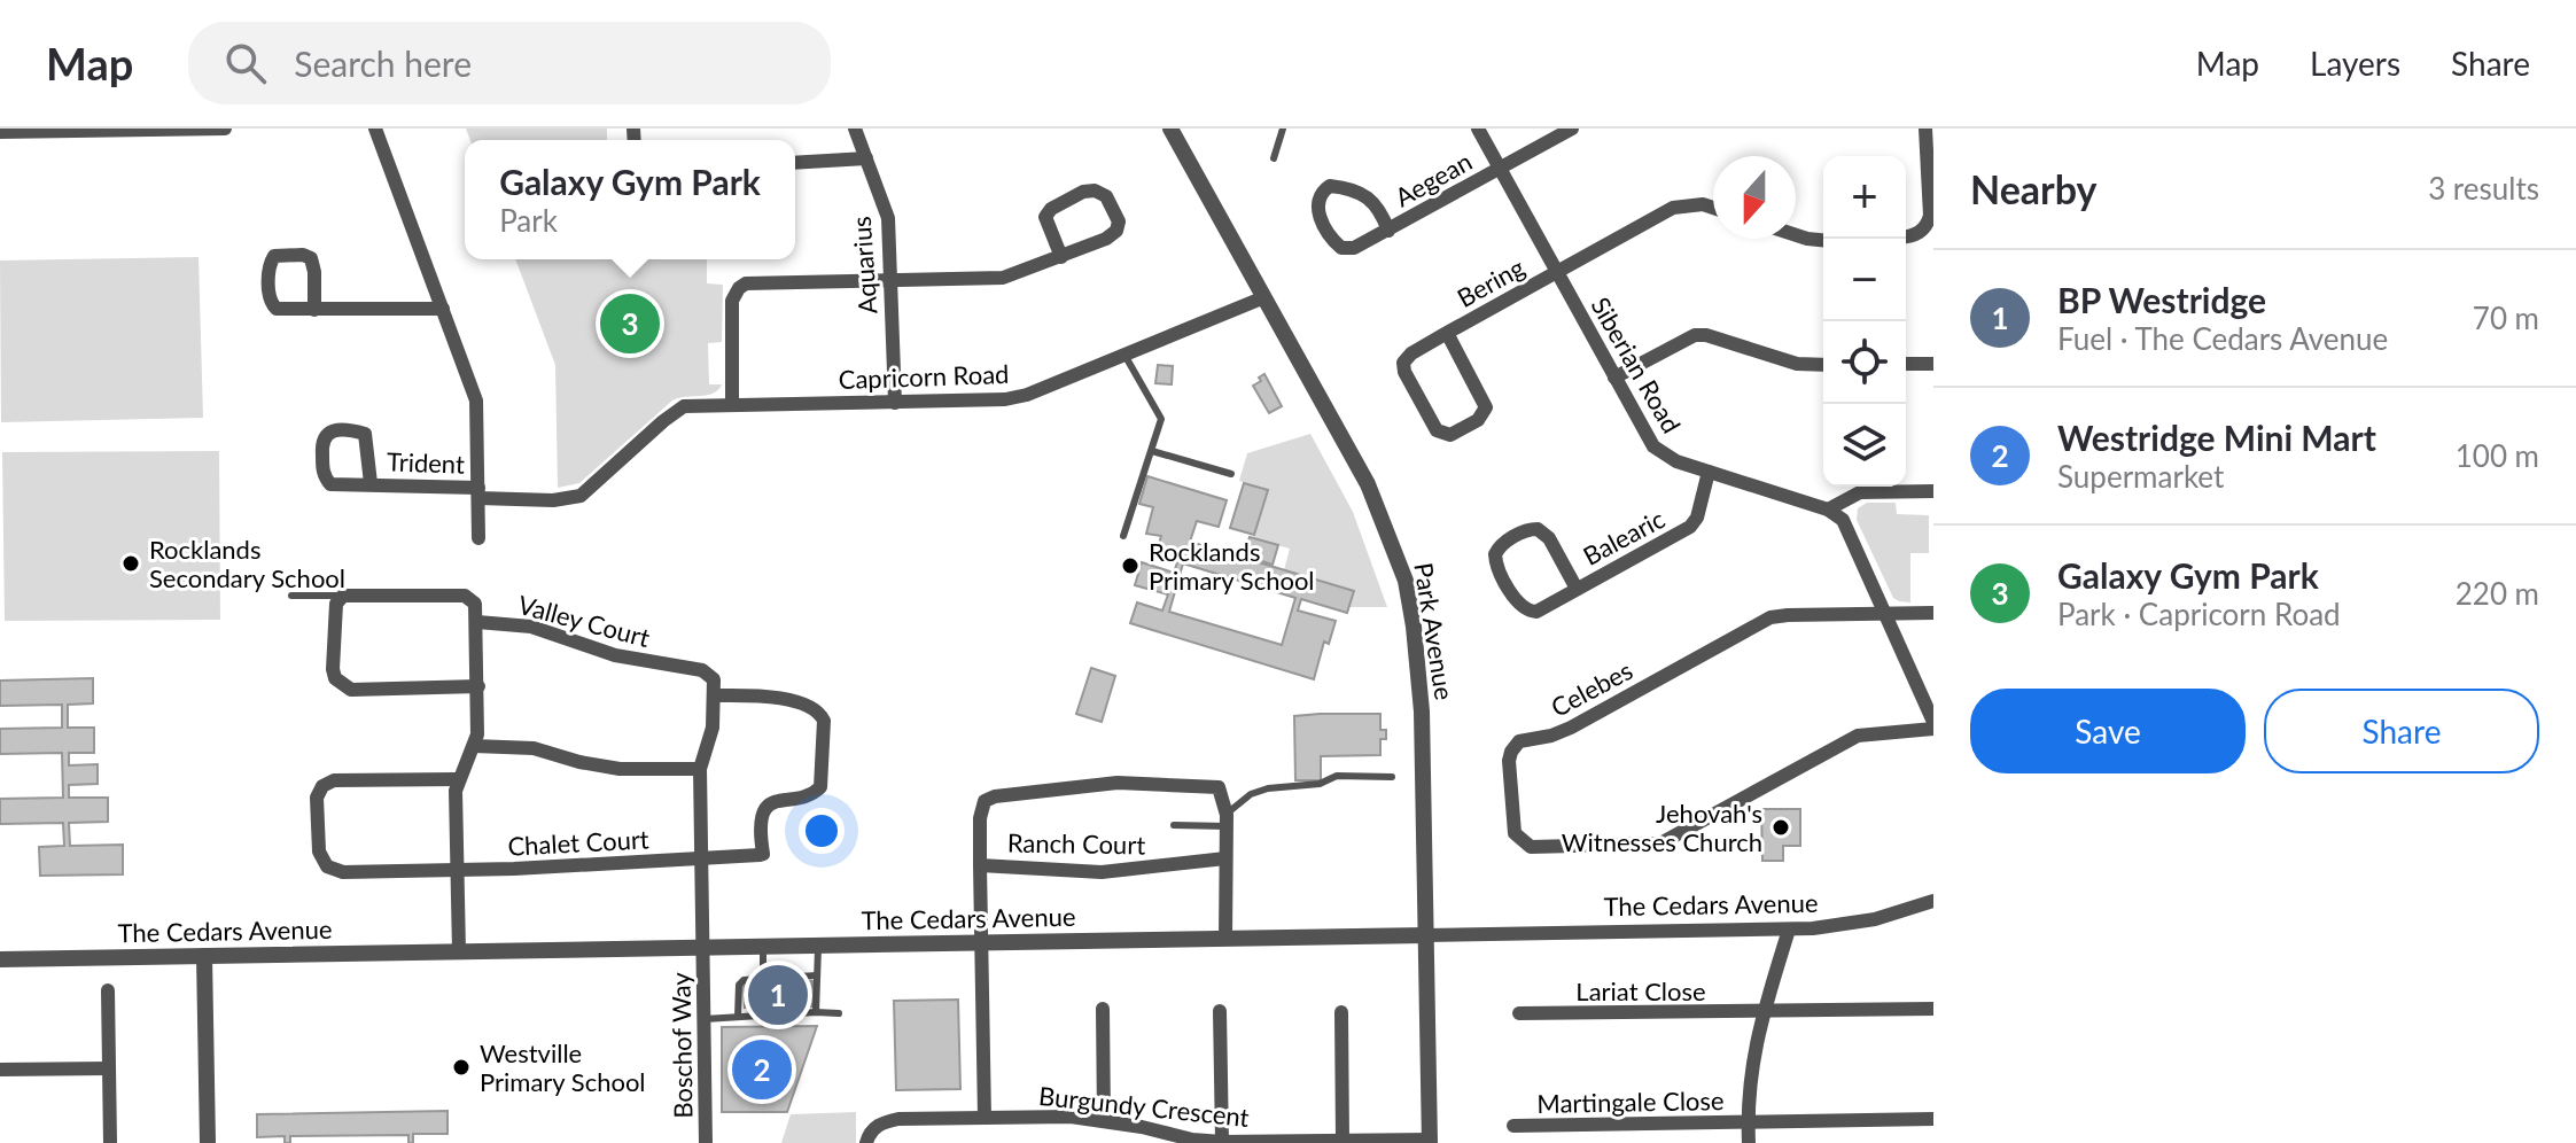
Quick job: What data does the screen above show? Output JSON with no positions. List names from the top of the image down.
{
  "streets": {
    "street": [
      "Aegean",
      "Aquarius",
      "Bering",
      "Siberian Road",
      "Capricorn Road",
      "Trident",
      "Balearic",
      "Valley Court",
      "Park Avenue",
      "Celebes",
      "Chalet Court",
      "Ranch Court",
      "The Cedars Avenue",
      "Lariat Close",
      "Boschof Way",
      "Martingale Close",
      "Burgundy Crescent"
    ]
  },
  "crossings": [
    ["Aegean", "Siberian Road"],
    ["Aquarius", "Capricorn Road"],
    ["Bering", "Siberian Road"],
    ["Siberian Road", "Balearic"],
    ["Capricorn Road", "Trident"],
    ["Capricorn Road", "Park Avenue"],
    ["Valley Court", "Chalet Court"],
    ["Valley Court", "Boschof Way"],
    ["Park Avenue", "The Cedars Avenue"],
    ["Park Avenue", "Burgundy Crescent"],
    ["Chalet Court", "Boschof Way"],
    ["The Cedars Avenue", "Boschof Way"]
  ],
  "places": [
    "Rocklands Secondary School",
    "Rocklands Primary School",
    "Jehovah's Witnesses Church",
    "Westville Primary School"
  ],
  "north": "bottom",
  "page": {
    "header": "Map",
    "search": "Search here",
    "nav": ["Map", "Layers", "Share"],
    "heading": ["Nearby", "3 results"],
    "popup": ["Galaxy Gym Park", "Park"],
    "map_buttons": ["+", "−"],
    "list": [
      {
        "mark": "1",
        "name": "BP Westridge",
        "note": "Fuel · The Cedars Avenue",
        "value": "70 m"
      },
      {
        "mark": "2",
        "name": "Westridge Mini Mart",
        "note": "Supermarket",
        "value": "100 m"
      },
      {
        "mark": "3",
        "name": "Galaxy Gym Park",
        "note": "Park · Capricorn Road",
        "value": "220 m"
      }
    ],
    "pins": ["3", "1", "2"],
    "buttons": ["Save", "Share"]
  }
}
